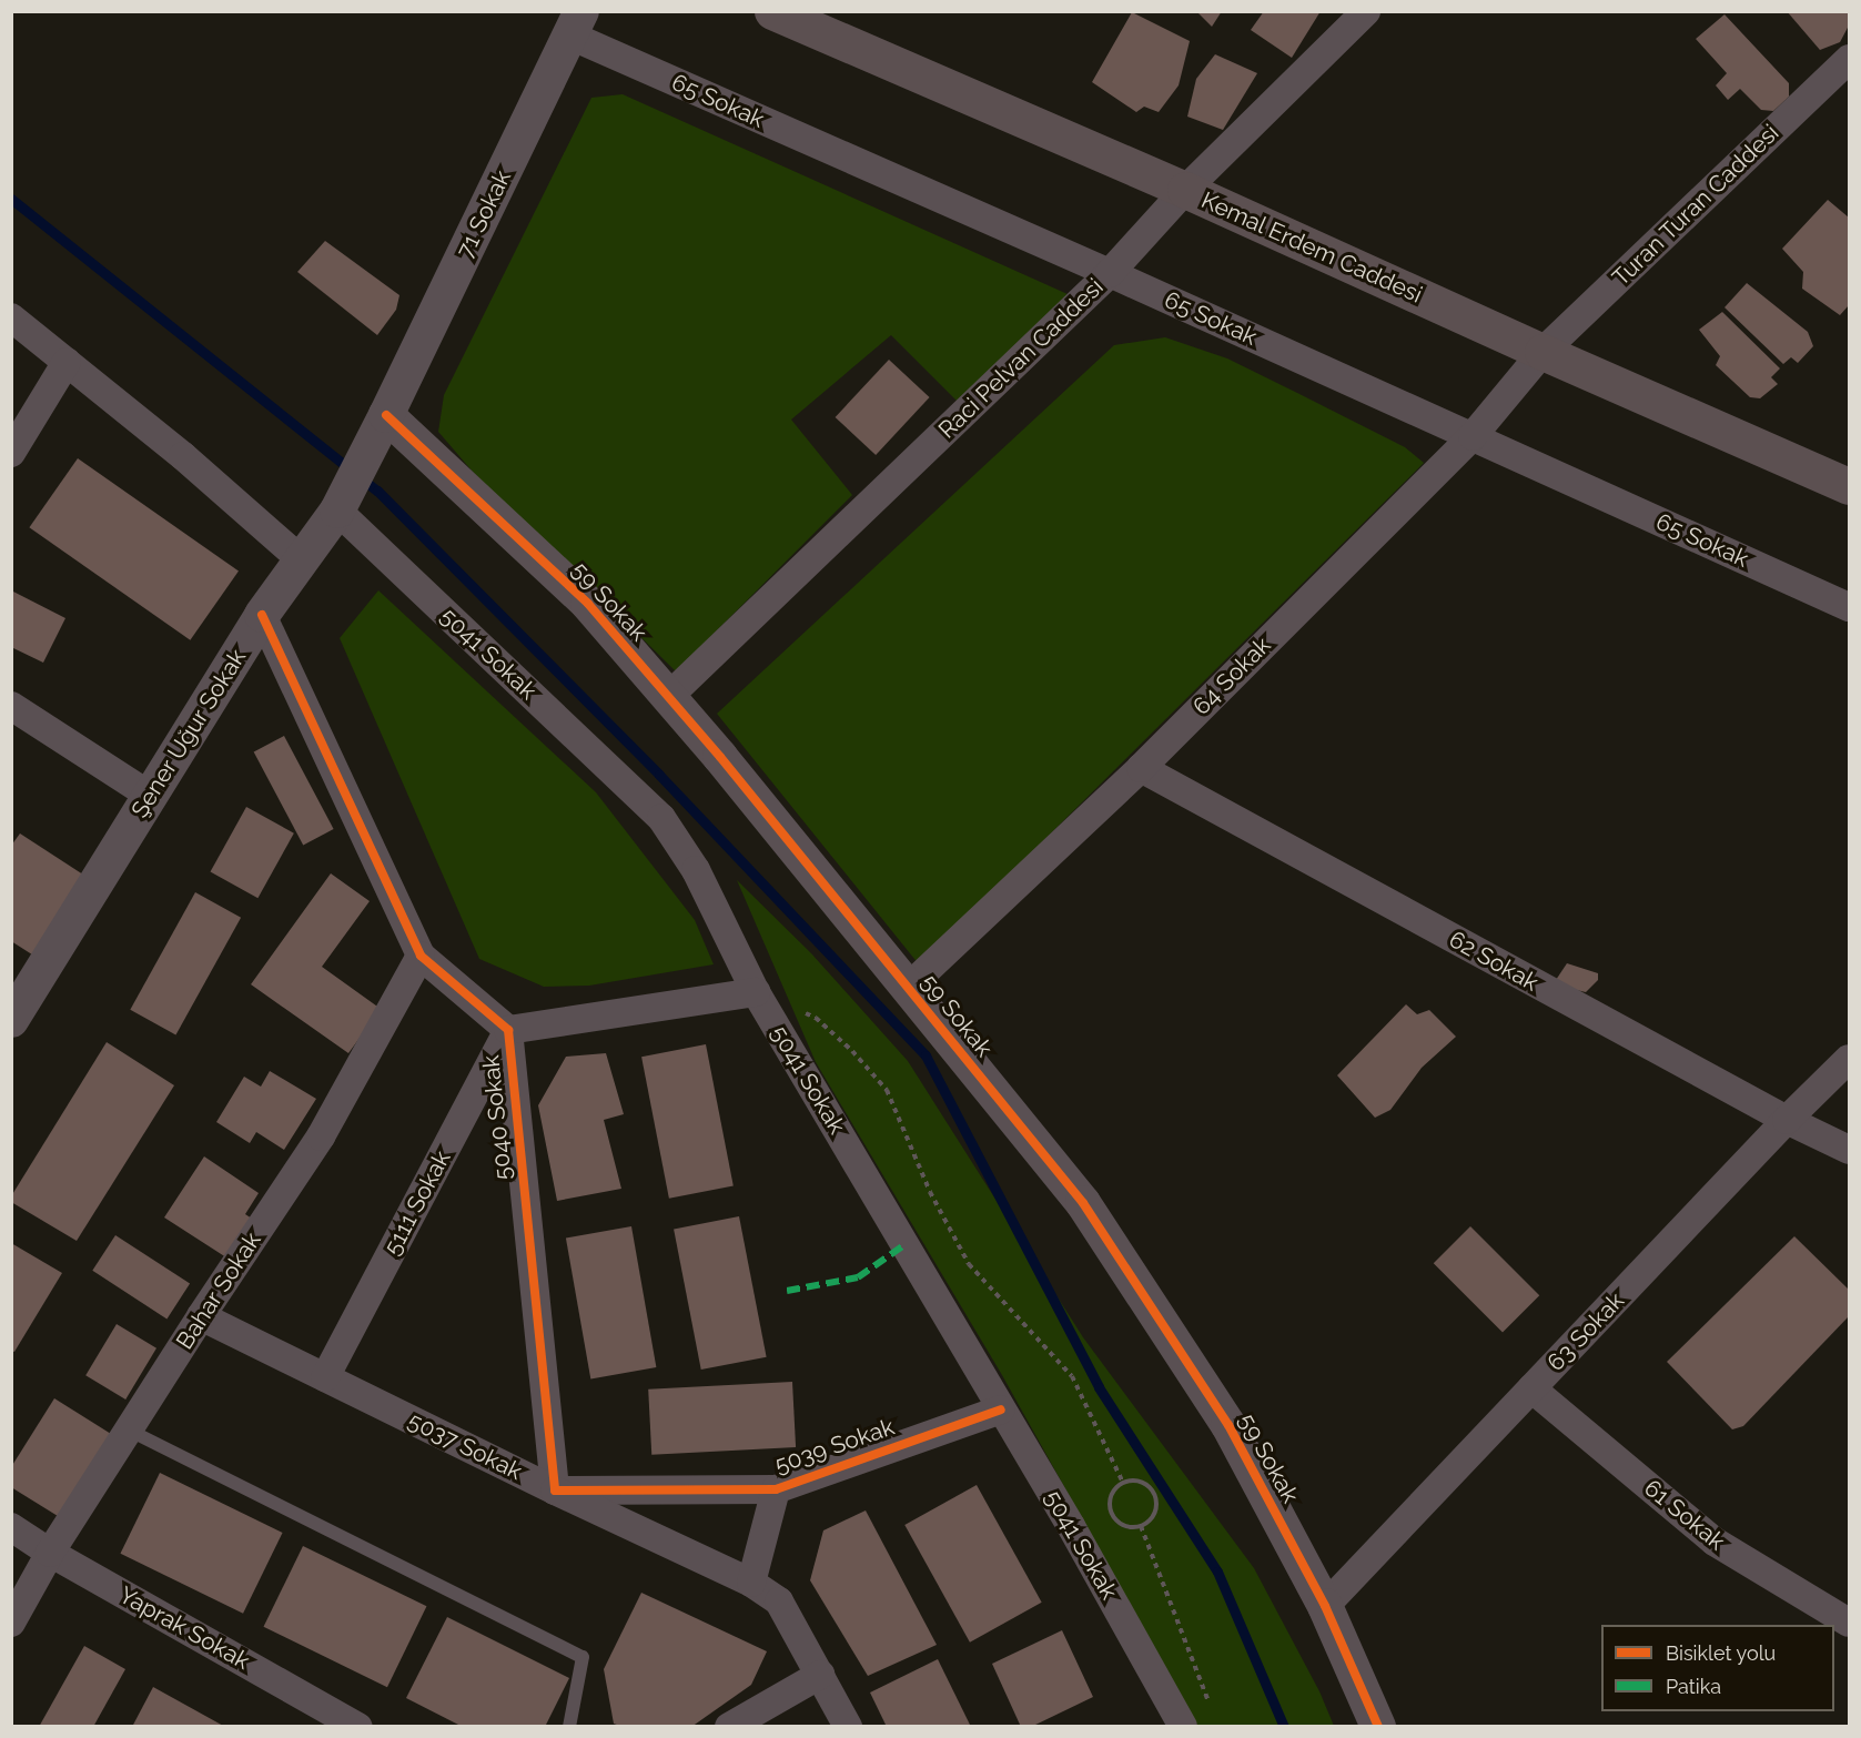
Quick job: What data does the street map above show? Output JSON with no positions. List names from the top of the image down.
{
  "streets": {
    "main road": ["Kemal Erdem Caddesi"],
    "street": [
      "65 Sokak",
      "Turan Turan Caddesi",
      "71 Sokak",
      "Raci Pelvan Caddesi",
      "59 Sokak",
      "5041 Sokak",
      "64 Sokak",
      "Şener Uğur Sokak",
      "62 Sokak",
      "5040 Sokak",
      "5111 Sokak",
      "Bahar Sokak",
      "63 Sokak",
      "5037 Sokak",
      "5039 Sokak",
      "61 Sokak",
      "Yaprak Sokak"
    ]
  },
  "crossings": [
    ["65 Sokak", "71 Sokak"],
    ["65 Sokak", "Raci Pelvan Caddesi"],
    ["65 Sokak", "64 Sokak"],
    ["Turan Turan Caddesi", "Kemal Erdem Caddesi"],
    ["Turan Turan Caddesi", "64 Sokak"],
    ["71 Sokak", "59 Sokak"],
    ["71 Sokak", "Şener Uğur Sokak"],
    ["Kemal Erdem Caddesi", "Raci Pelvan Caddesi"],
    ["Kemal Erdem Caddesi", "64 Sokak"],
    ["Raci Pelvan Caddesi", "59 Sokak"],
    ["59 Sokak", "64 Sokak"],
    ["59 Sokak", "Şener Uğur Sokak"],
    ["59 Sokak", "63 Sokak"],
    ["5041 Sokak", "Şener Uğur Sokak"],
    ["5041 Sokak", "5039 Sokak"],
    ["64 Sokak", "62 Sokak"],
    ["Şener Uğur Sokak", "5040 Sokak"],
    ["62 Sokak", "63 Sokak"],
    ["5040 Sokak", "5111 Sokak"],
    ["5040 Sokak", "Bahar Sokak"],
    ["5040 Sokak", "5037 Sokak"],
    ["5040 Sokak", "5039 Sokak"],
    ["5111 Sokak", "5037 Sokak"],
    ["Bahar Sokak", "5037 Sokak"],
    ["Bahar Sokak", "Yaprak Sokak"],
    ["63 Sokak", "61 Sokak"],
    ["5037 Sokak", "5039 Sokak"]
  ],
  "legend": ["Bisiklet yolu", "Patika"]
}
